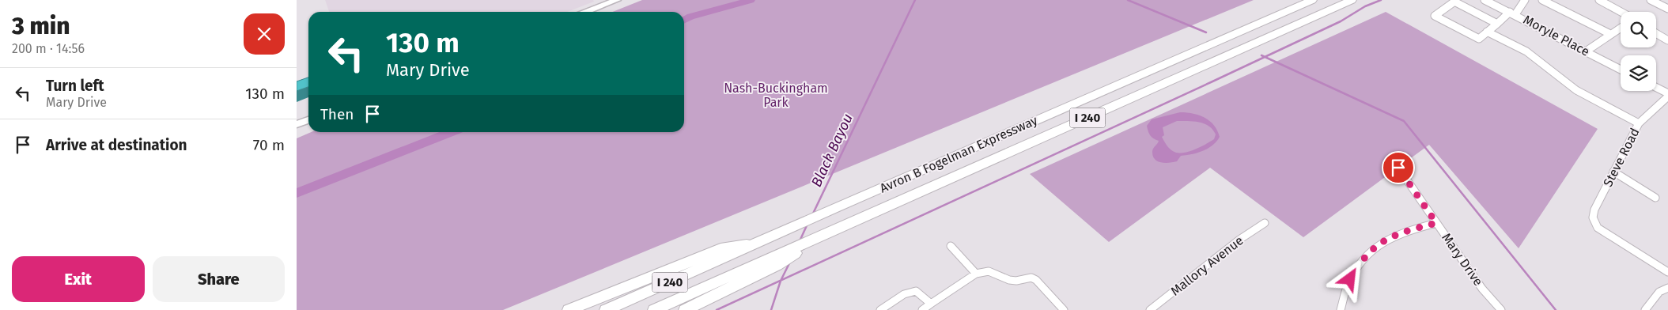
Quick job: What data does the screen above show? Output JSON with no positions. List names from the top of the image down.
{
  "streets": {
    "highway": ["I 240", "Avron B Fogelman Expressway"],
    "street": [
      "Moryle Place",
      "Steve Road",
      "Mary Drive",
      "Mallory Avenue"
    ]
  },
  "crossings": [
    ["I 240", "Avron B Fogelman Expressway"]
  ],
  "water": ["Black Bayou"],
  "parks": ["Nash-Buckingham Park"],
  "page": {
    "heading": ["3 min", "200 m · 14:56"],
    "turn": ["130 m", "Mary Drive"],
    "list": [
      {
        "name": "Turn left",
        "note": "Mary Drive",
        "value": "130 m"
      },
      {
        "name": "Arrive at destination",
        "value": "70 m"
      }
    ],
    "then": "Then",
    "buttons": ["Exit", "Share"]
  }
}
